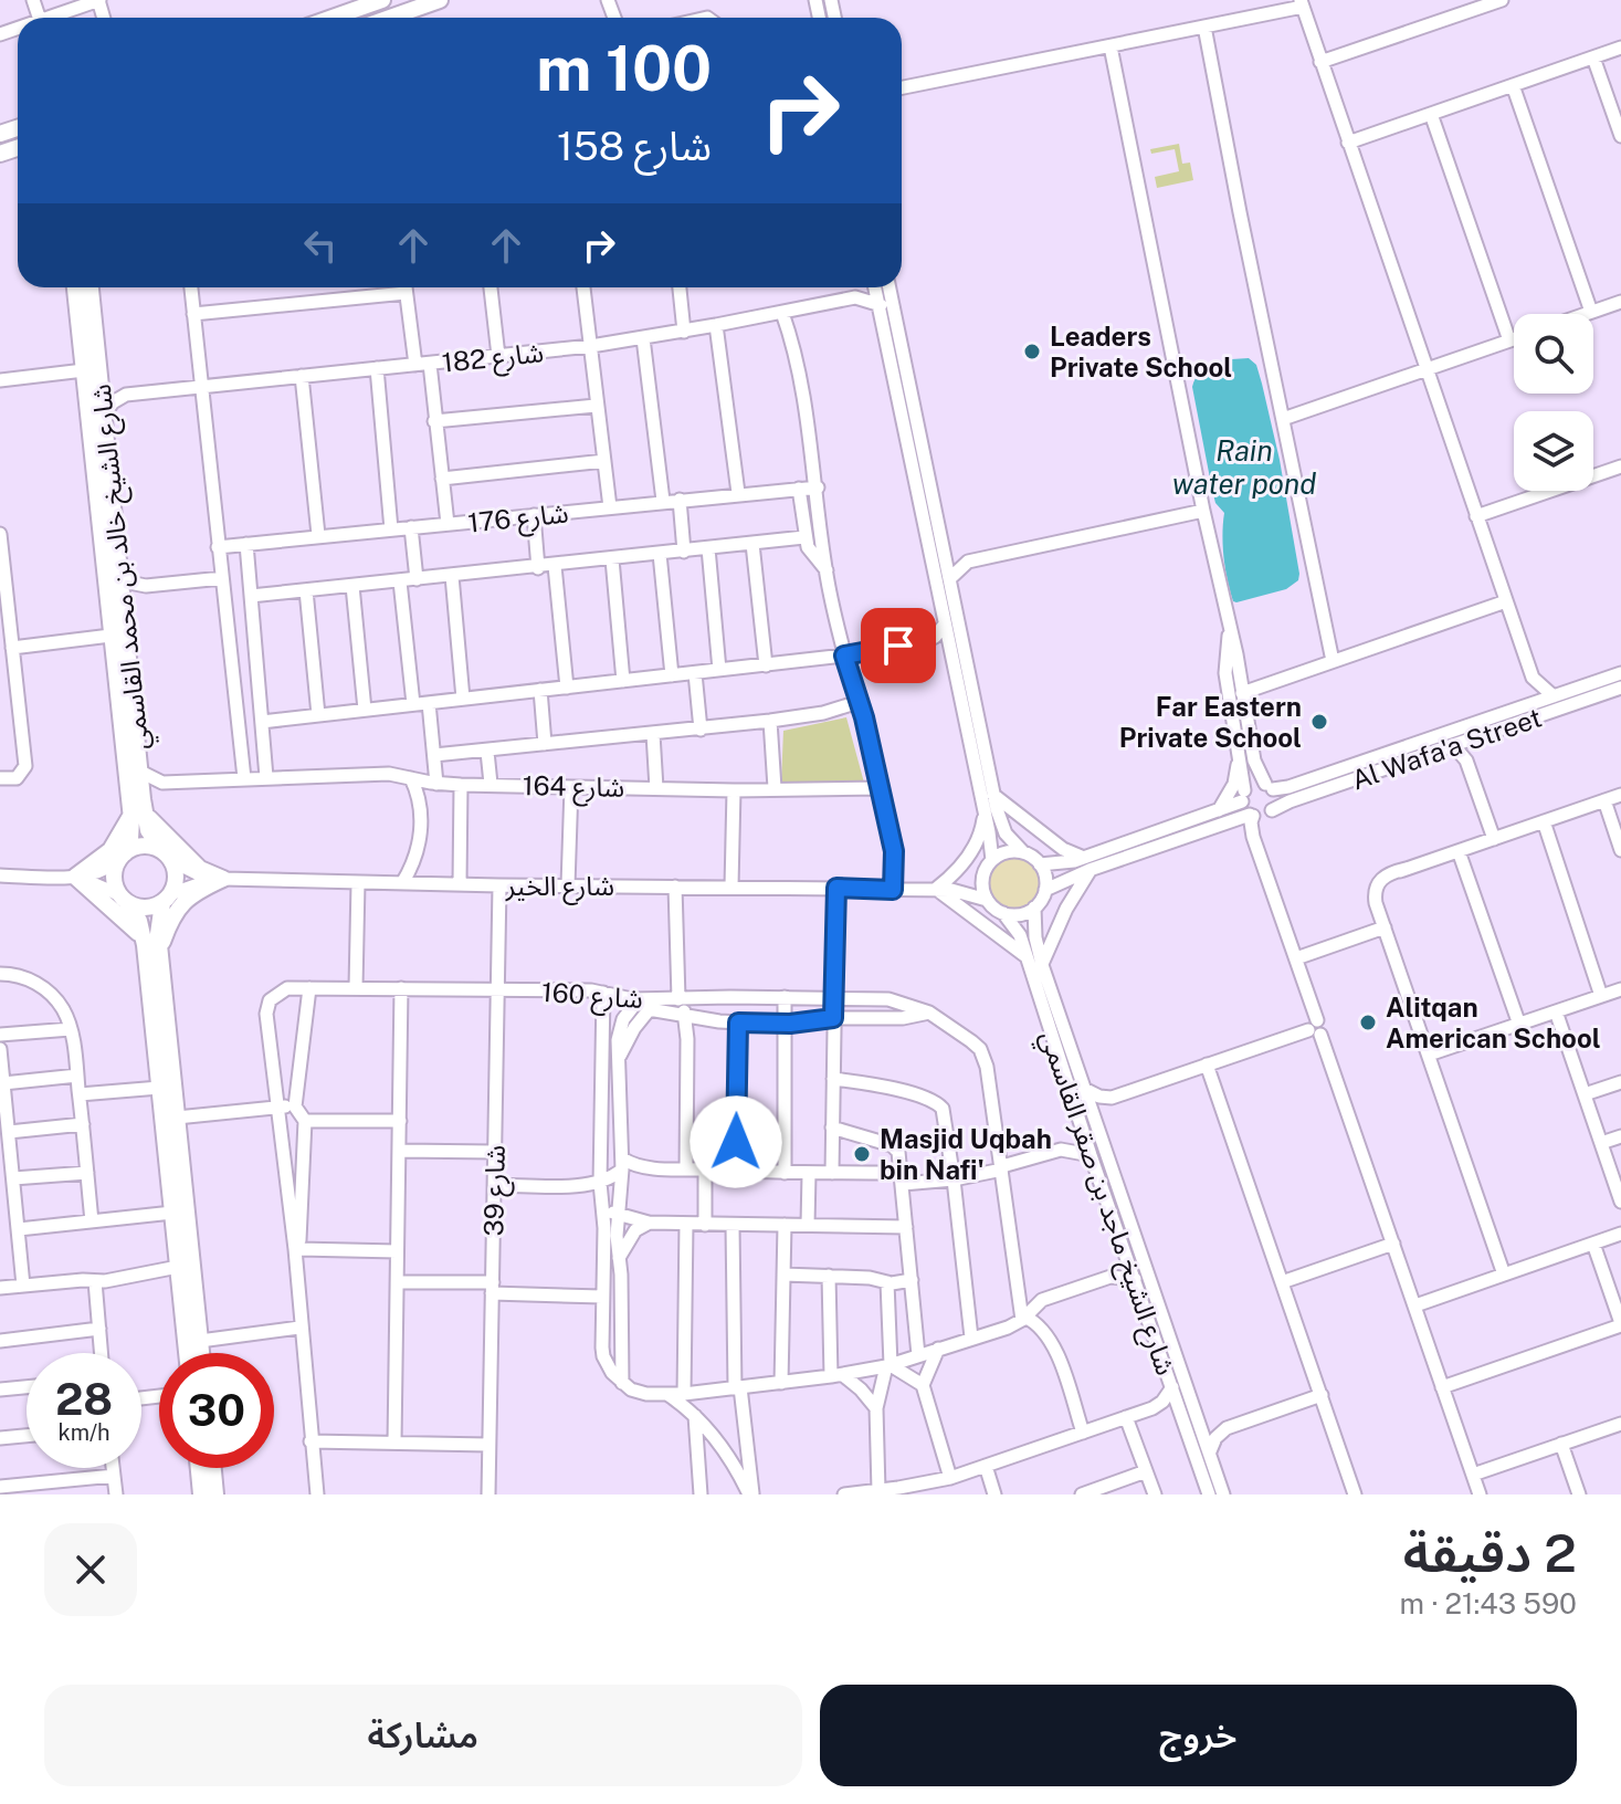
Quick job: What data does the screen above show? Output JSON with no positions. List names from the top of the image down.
{
  "streets": {
    "main road": ["شارع الشيخ خالد بن محمد القاسمي"],
    "street": [
      "شارع 182",
      "شارع 176",
      "Al Wafa'a Street",
      "شارع 164",
      "شارع الخير",
      "شارع 160",
      "شارع 39",
      "شارع الشيخ ماجد بن صقر القاسمي"
    ]
  },
  "crossings": [
    ["شارع الشيخ خالد بن محمد القاسمي", "شارع الخير"],
    ["Al Wafa'a Street", "شارع الخير"],
    ["Al Wafa'a Street", "شارع الشيخ ماجد بن صقر القاسمي"],
    ["شارع الخير", "شارع 39"],
    ["شارع الخير", "شارع الشيخ ماجد بن صقر القاسمي"],
    ["شارع 160", "شارع 39"]
  ],
  "water": ["Rain water pond"],
  "places": [
    "Leaders Private School",
    "Far Eastern Private School",
    "Alitqan American School",
    "Masjid Uqbah bin Nafi'"
  ],
  "page": {
    "turn": ["100 m", "شارع 158"],
    "speed": "28 km/h",
    "limit": "30",
    "heading": ["2 دقيقة", "590 m · 21:43"],
    "buttons": ["خروج", "مشاركة"]
  }
}
